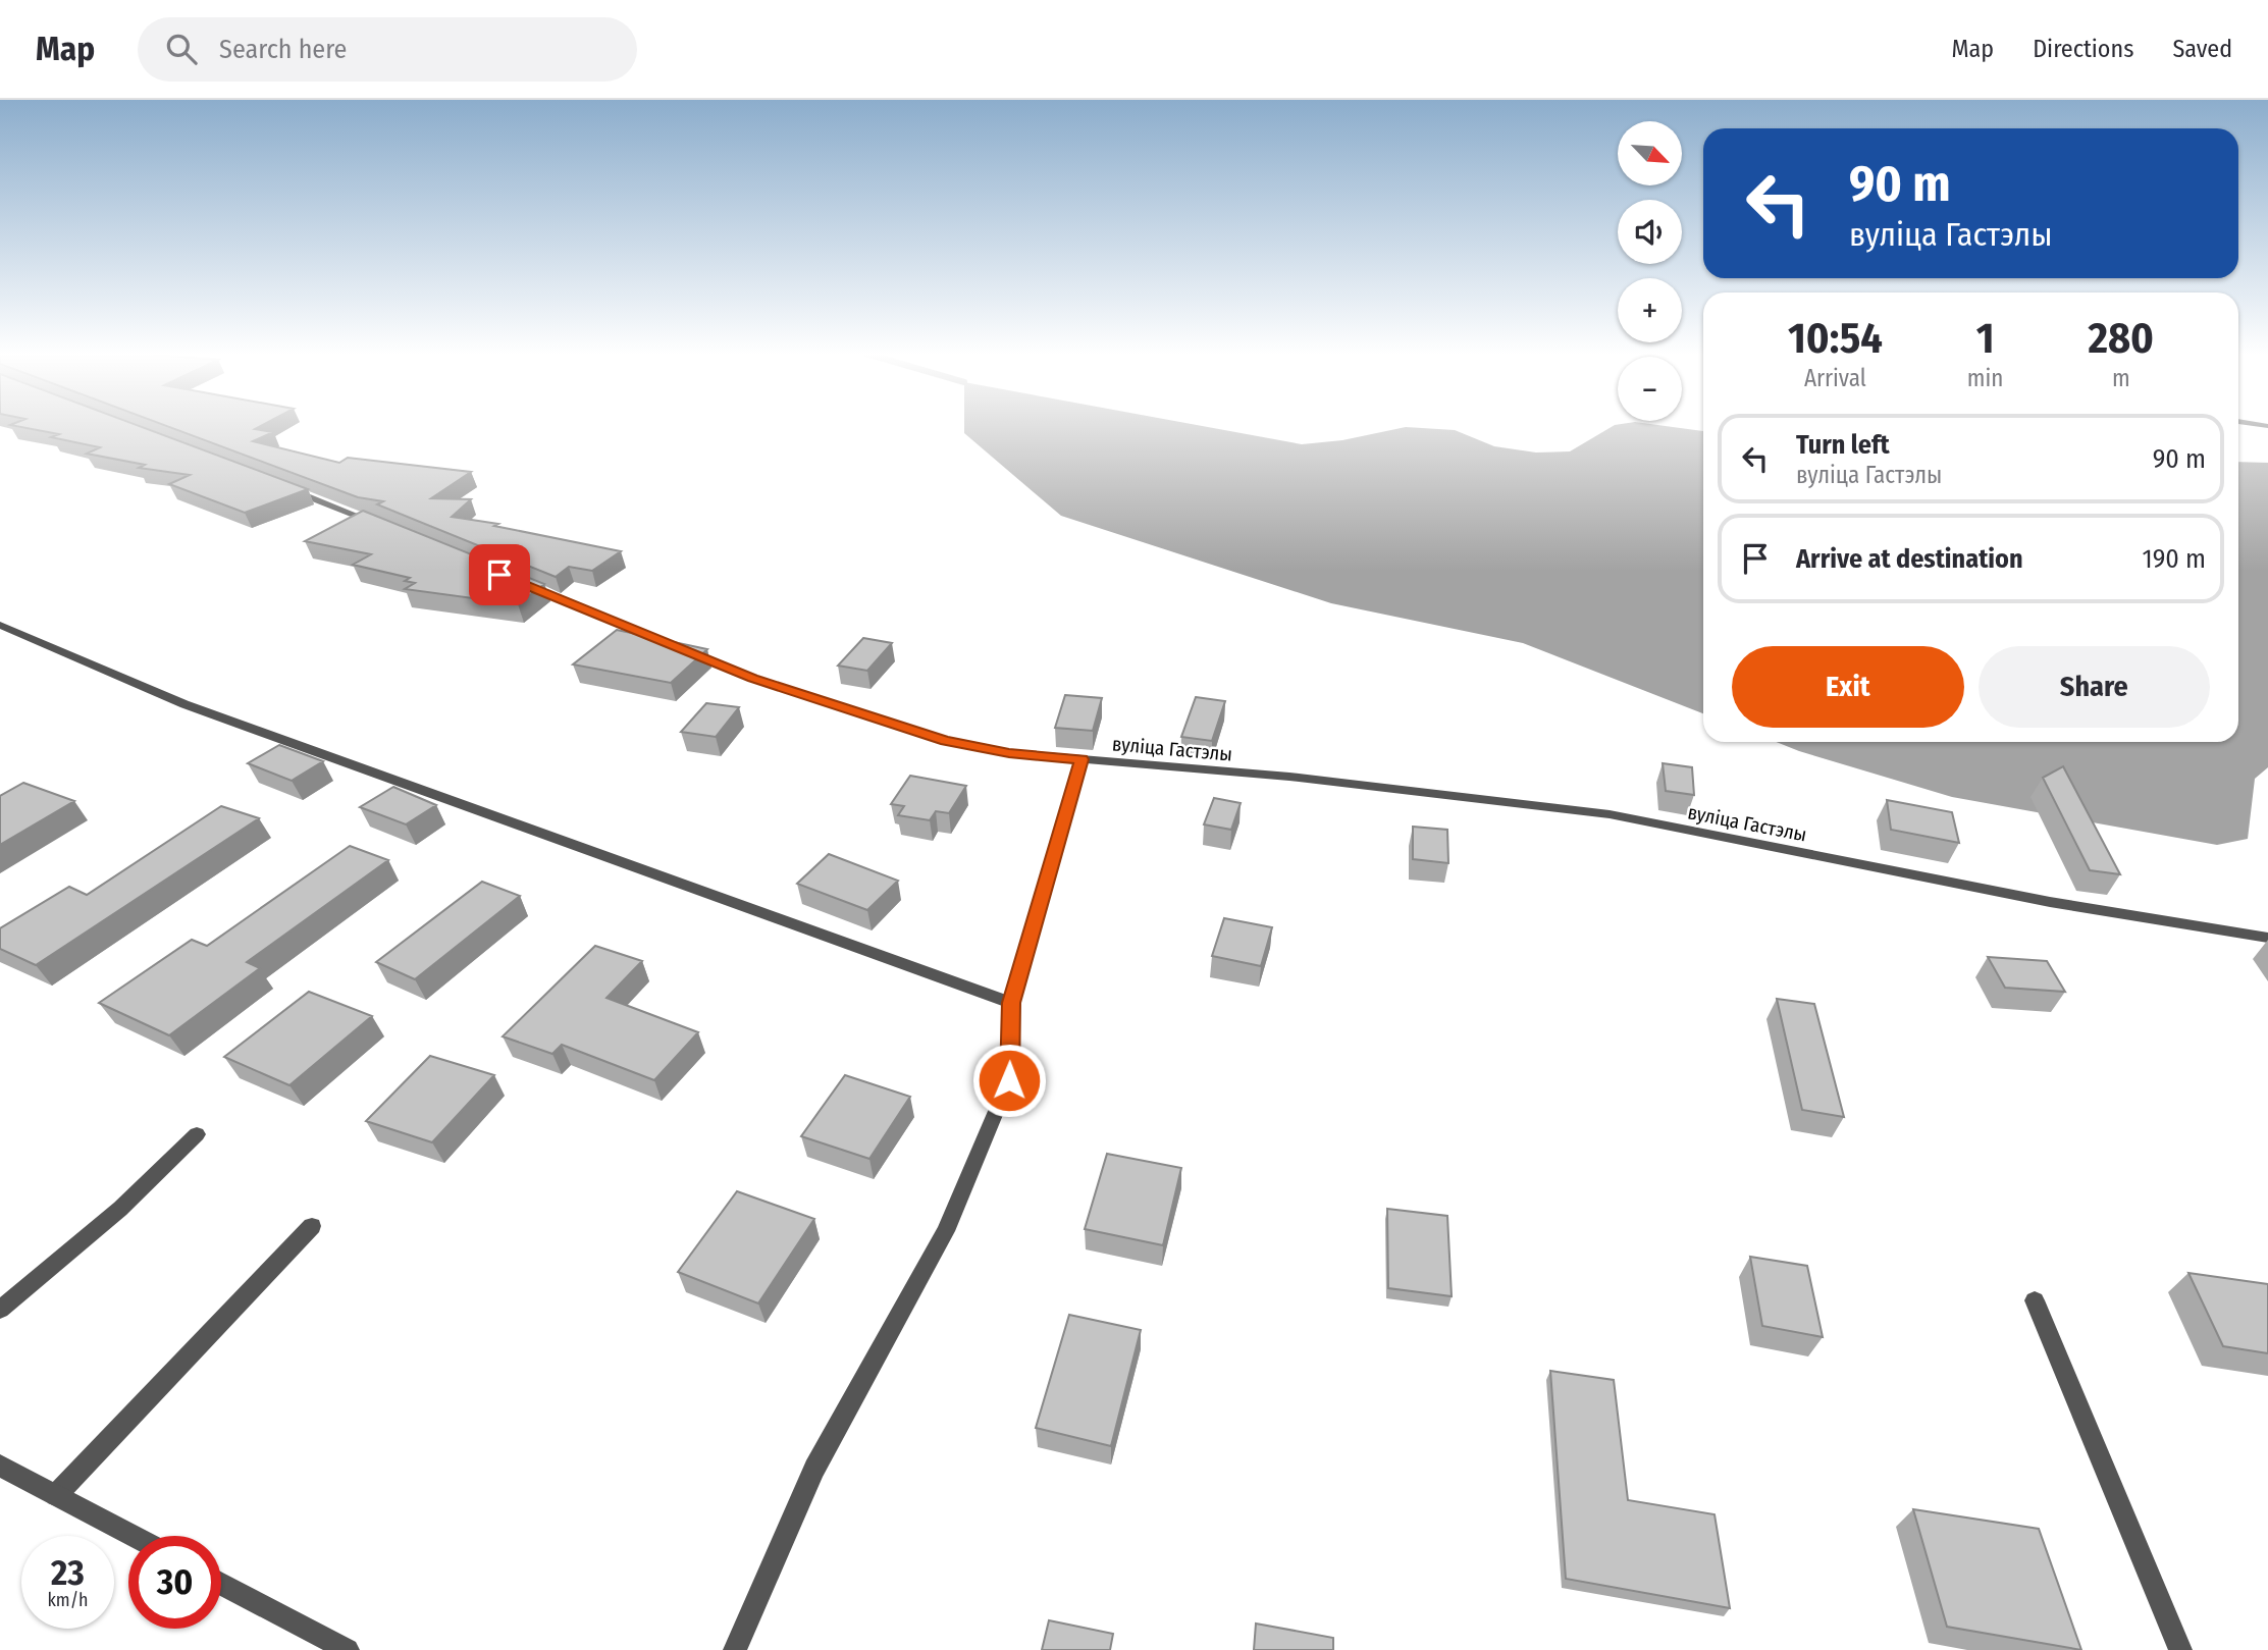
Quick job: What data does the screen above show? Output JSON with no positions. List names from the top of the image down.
{
  "streets": {
    "street": ["вуліца Гастэлы"]
  },
  "north": "bottom right",
  "page": {
    "header": "Map",
    "search": "Search here",
    "nav": ["Map", "Directions", "Saved"],
    "map_buttons": ["+", "−"],
    "turn": ["90 m", "вуліца Гастэлы"],
    "eta": [
      "10:54",
      "Arrival",
      "1",
      "min",
      "280",
      "m"
    ],
    "list": [
      {
        "name": "Turn left",
        "note": "вуліца Гастэлы",
        "value": "90 m"
      },
      {
        "name": "Arrive at destination",
        "value": "190 m"
      }
    ],
    "buttons": ["Exit", "Share"],
    "speed": "23 km/h",
    "limit": "30"
  }
}
